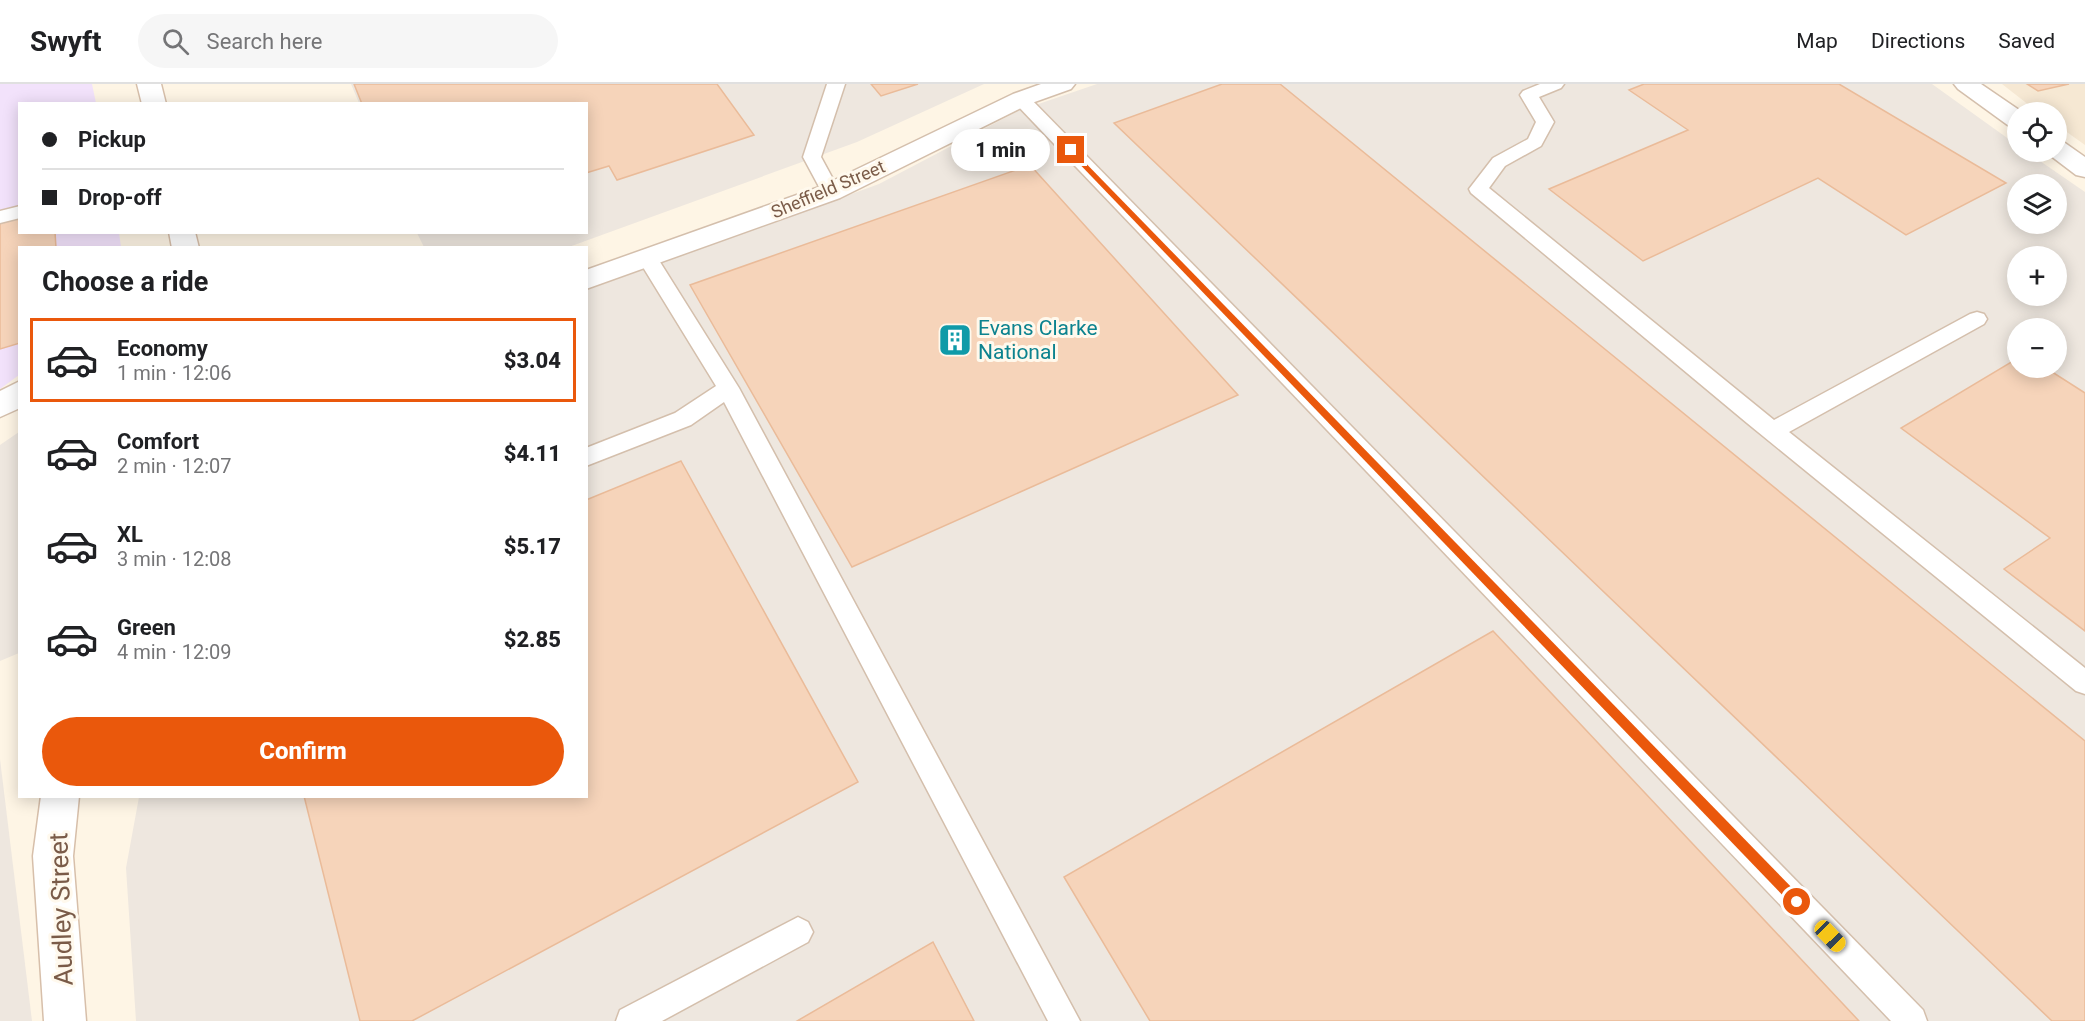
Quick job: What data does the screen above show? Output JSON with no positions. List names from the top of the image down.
{
  "streets": {
    "street": ["Sheffield Street", "Audley Street"]
  },
  "places": {
    "building": ["Evans Clarke National"]
  },
  "page": {
    "header": "Swyft",
    "search": "Search here",
    "nav": ["Map", "Directions", "Saved"],
    "map_buttons": ["+", "−"],
    "banner": ["Pickup", "Drop-off"],
    "bubble": "1 min",
    "heading": "Choose a ride",
    "list": [
      {
        "name": "Economy",
        "note": "1 min · 12:06",
        "value": "$3.04"
      },
      {
        "name": "Comfort",
        "note": "2 min · 12:07",
        "value": "$4.11"
      },
      {
        "name": "XL",
        "note": "3 min · 12:08",
        "value": "$5.17"
      },
      {
        "name": "Green",
        "note": "4 min · 12:09",
        "value": "$2.85"
      }
    ],
    "buttons": "Confirm"
  }
}
